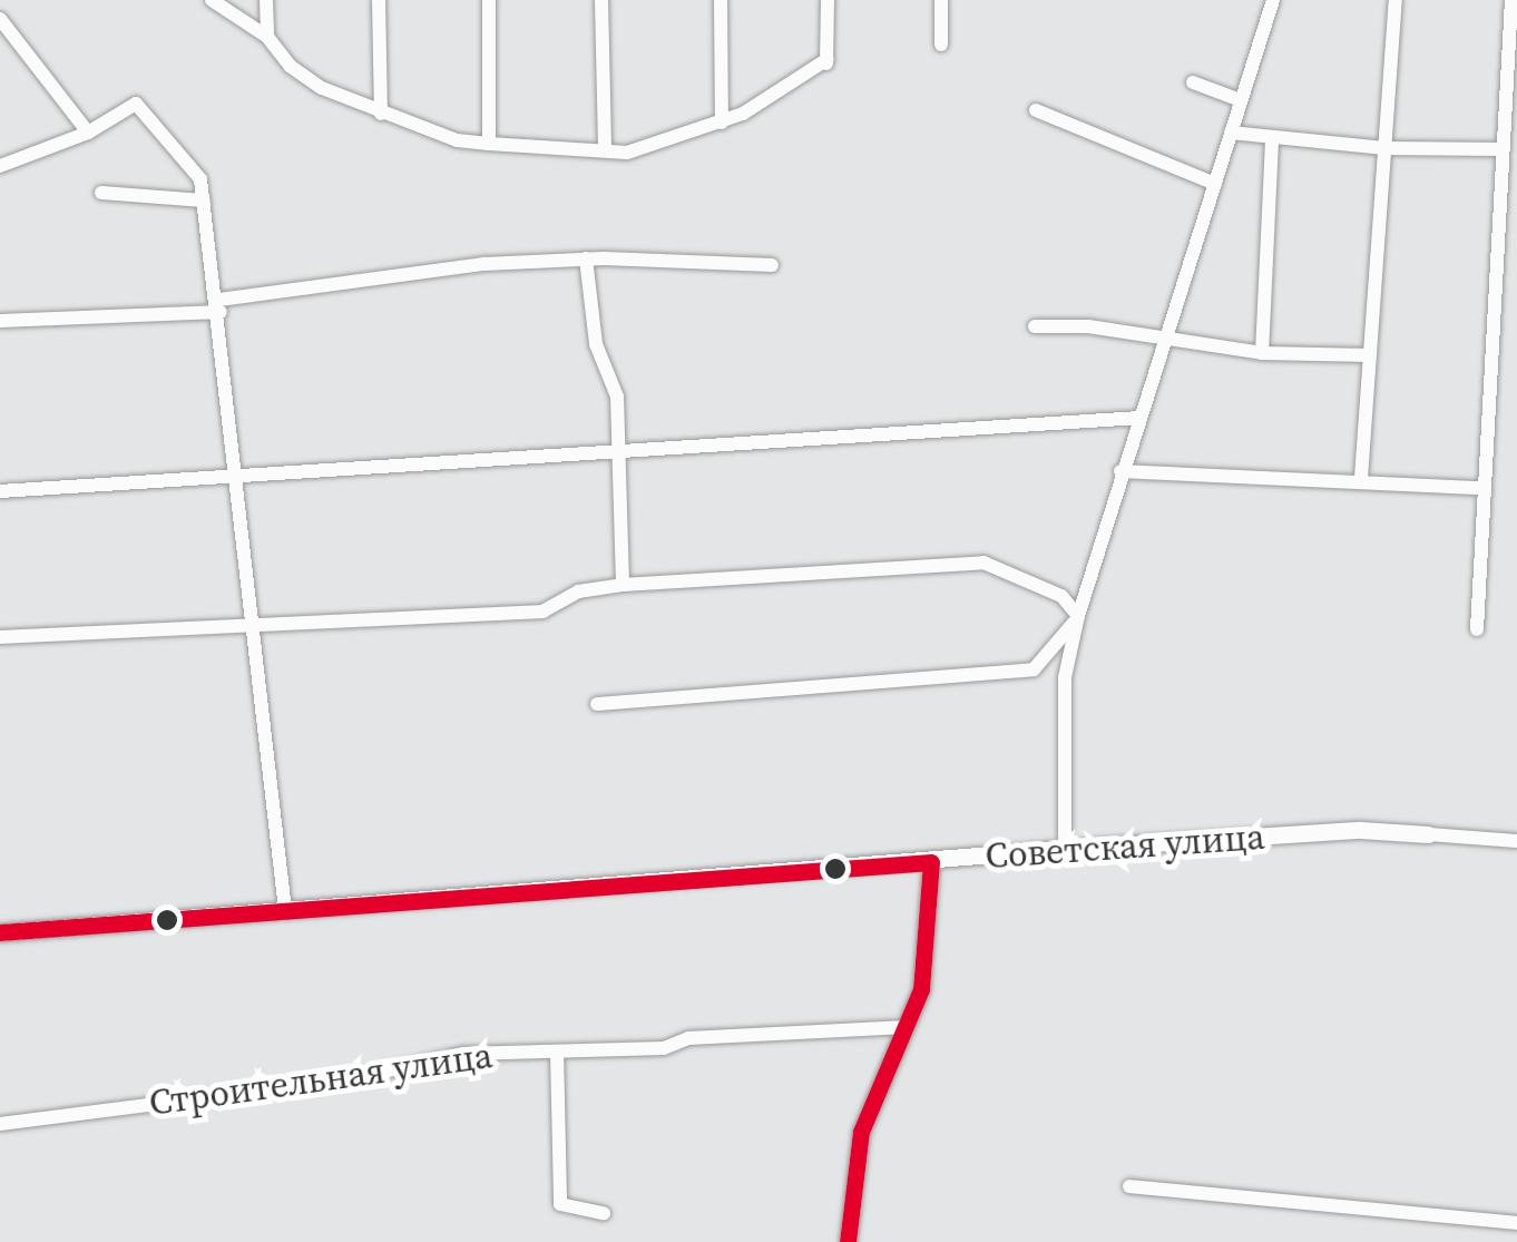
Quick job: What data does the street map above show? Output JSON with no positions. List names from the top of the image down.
{
  "streets": {
    "main road": ["Советская улица"],
    "street": ["Строительная улица"]
  }
}
